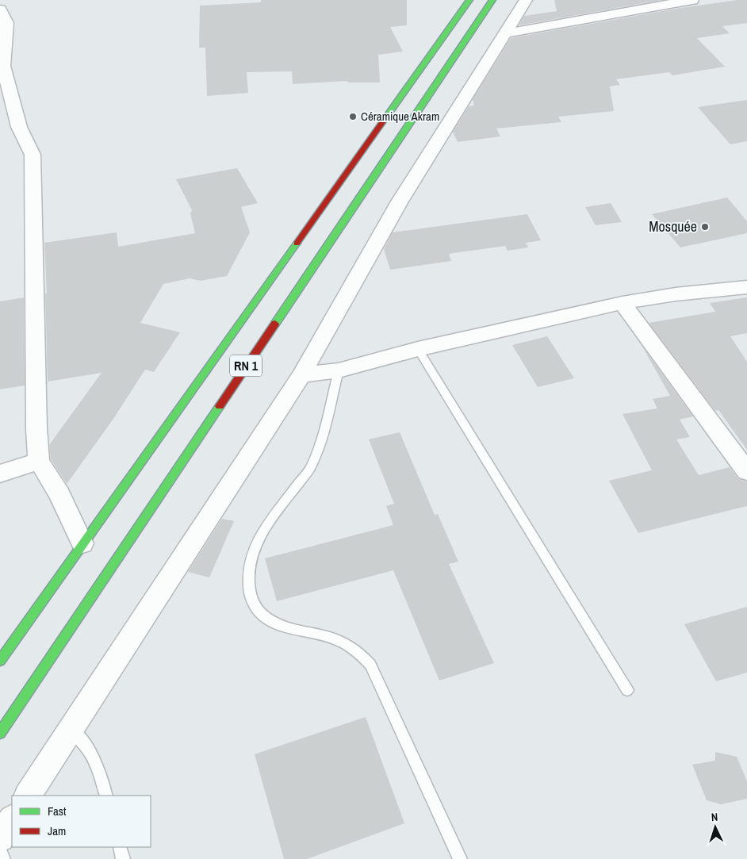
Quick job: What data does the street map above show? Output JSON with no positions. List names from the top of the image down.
{
  "streets": {
    "highway": ["RN 1"]
  },
  "places": ["Céramique Akram", "Mosquée"],
  "legend": ["Fast", "Jam"],
  "north": "top"
}
